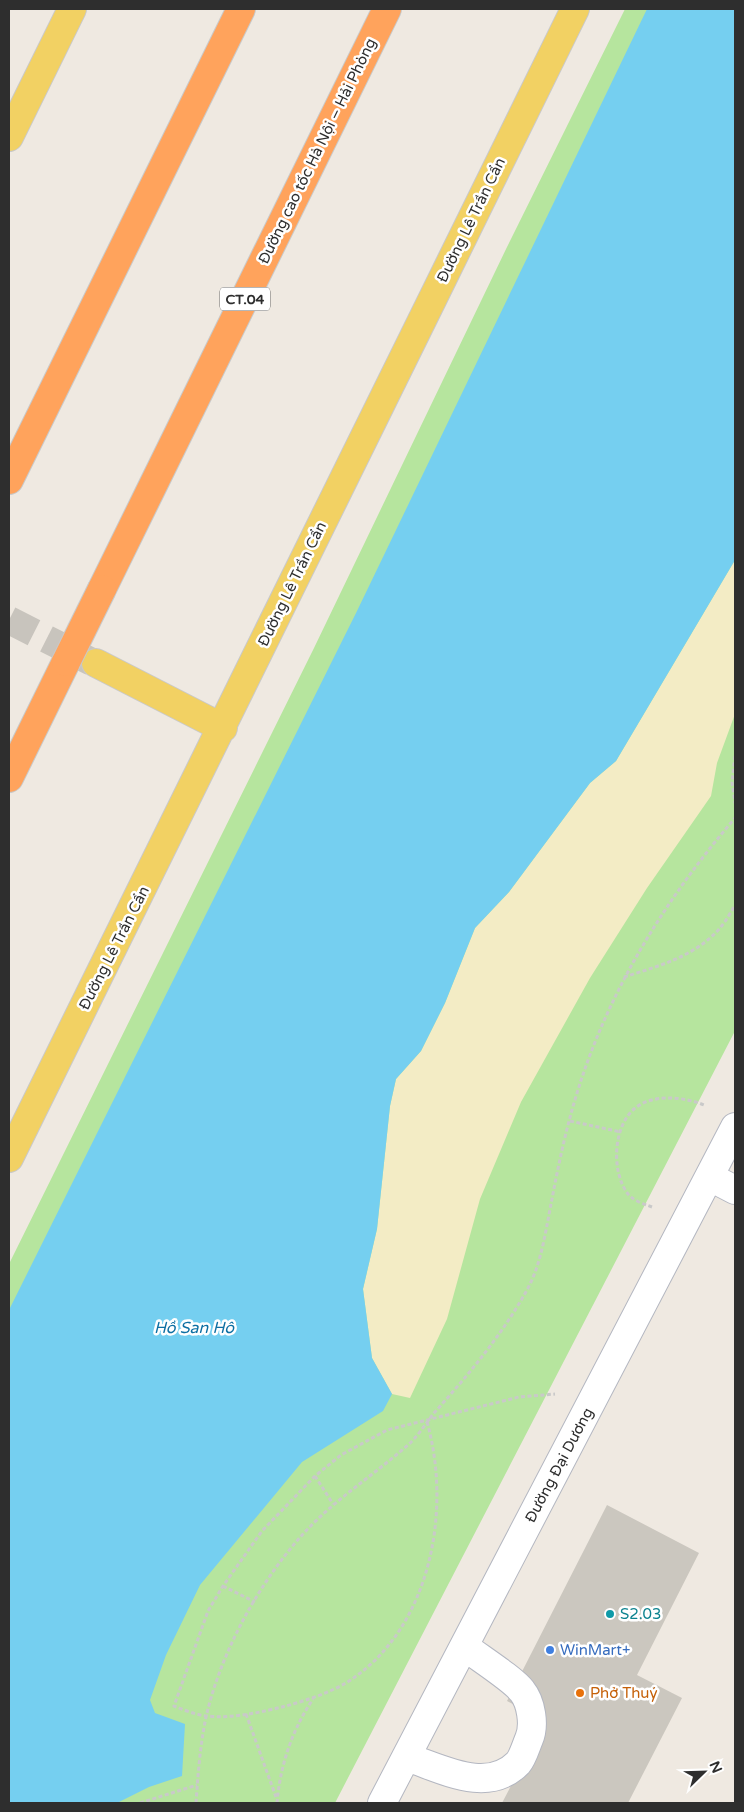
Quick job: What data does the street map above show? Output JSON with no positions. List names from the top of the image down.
{
  "streets": {
    "highway": ["Đường cao tốc Hà Nội – Hải Phòng", "CT.04"],
    "main road": ["Đường Lê Trần Cẩn"],
    "street": ["Đường Đại Dương"]
  },
  "water": ["Hồ San Hô"],
  "places": ["S2.03", "WinMart+", "Phở Thuý"],
  "north": "top right"
}
